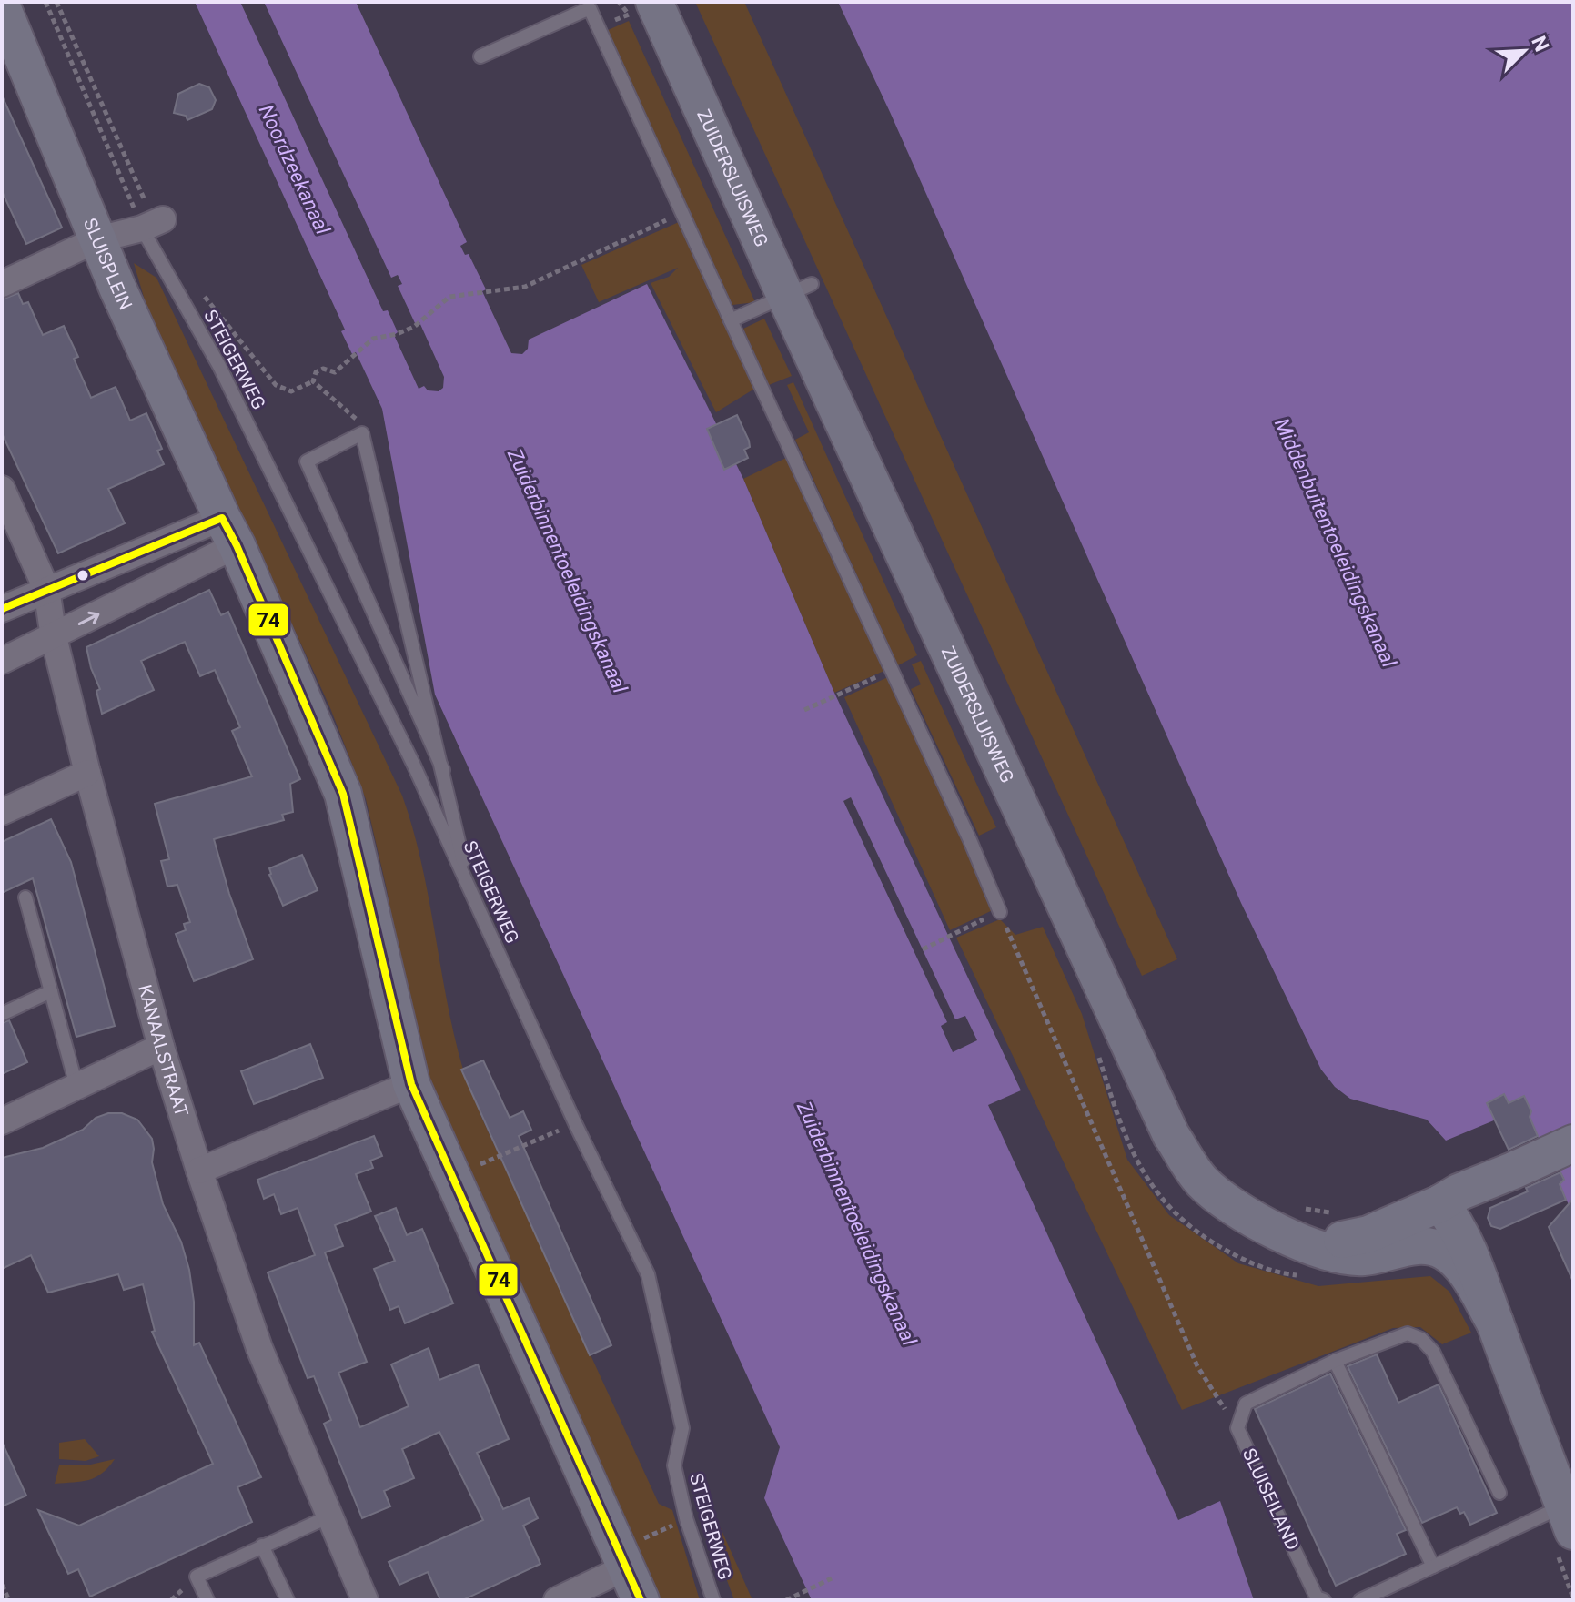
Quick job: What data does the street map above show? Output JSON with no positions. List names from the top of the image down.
{
  "streets": {
    "street": ["ZUIDERSLUISWEG", "SLUISPLEIN", "KANAALSTRAAT"],
    "lane": ["STEIGERWEG", "SLUISEILAND"]
  },
  "water": ["Noordzeekanaal", "Middenbuitentoeleidingskanaal", "Zuiderbinnentoeleidingskanaal"],
  "lines": ["transit line 74"],
  "north": "top right"
}
